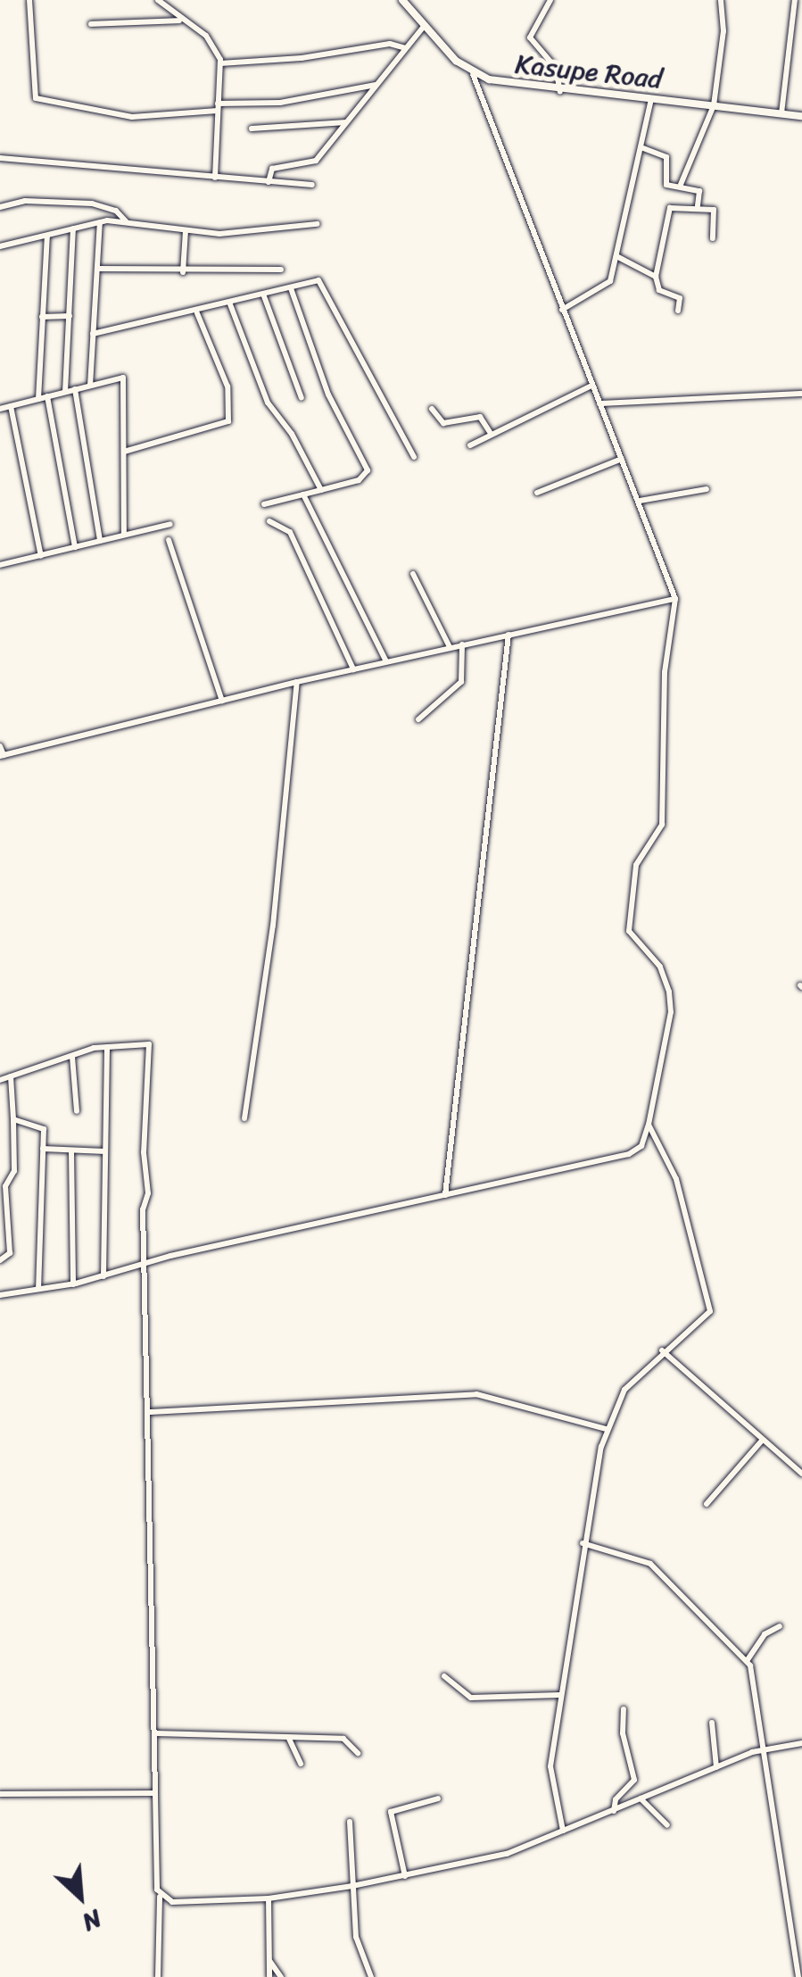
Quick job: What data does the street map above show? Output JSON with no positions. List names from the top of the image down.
{
  "streets": {
    "street": ["Kasupe Road"]
  },
  "north": "bottom right"
}
